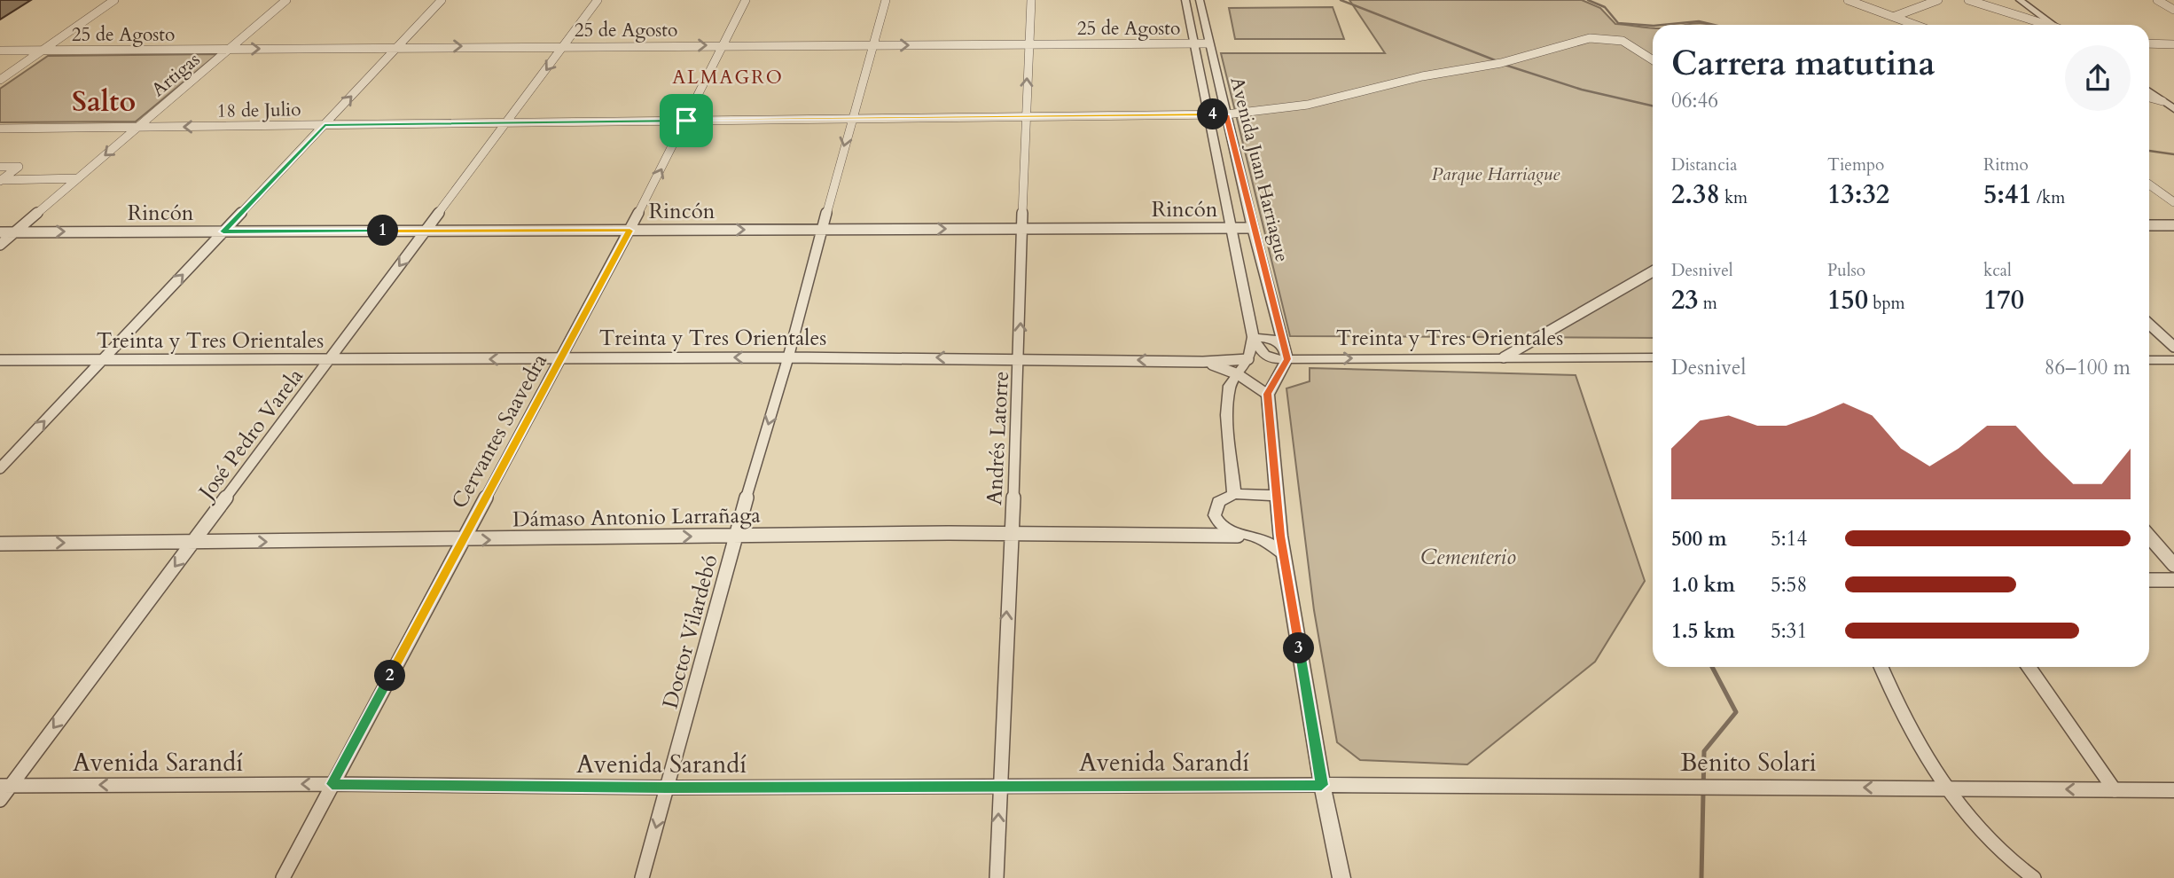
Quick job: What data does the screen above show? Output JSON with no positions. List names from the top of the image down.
{
  "streets": {
    "street": [
      "25 de Agosto",
      "Artigas",
      "18 de Julio",
      "Avenida Juan Harriague",
      "Rincón",
      "Treinta y Tres Orientales",
      "Cervantes Saavedra",
      "José Pedro Varela",
      "Andrés Latorre",
      "Dámaso Antonio Larrañaga",
      "Doctor Vilardebó",
      "Avenida Sarandí",
      "Benito Solari"
    ]
  },
  "crossings": [
    ["25 de Agosto", "Artigas"],
    ["25 de Agosto", "Avenida Juan Harriague"],
    ["25 de Agosto", "Cervantes Saavedra"],
    ["25 de Agosto", "José Pedro Varela"],
    ["25 de Agosto", "Andrés Latorre"],
    ["25 de Agosto", "Doctor Vilardebó"],
    ["Artigas", "18 de Julio"],
    ["Artigas", "Rincón"],
    ["18 de Julio", "Avenida Juan Harriague"],
    ["18 de Julio", "Cervantes Saavedra"],
    ["18 de Julio", "José Pedro Varela"],
    ["18 de Julio", "Andrés Latorre"],
    ["18 de Julio", "Doctor Vilardebó"],
    ["Avenida Juan Harriague", "Rincón"],
    ["Avenida Juan Harriague", "Treinta y Tres Orientales"],
    ["Rincón", "Cervantes Saavedra"],
    ["Rincón", "José Pedro Varela"],
    ["Rincón", "Andrés Latorre"],
    ["Rincón", "Doctor Vilardebó"],
    ["Treinta y Tres Orientales", "Cervantes Saavedra"],
    ["Treinta y Tres Orientales", "José Pedro Varela"],
    ["Treinta y Tres Orientales", "Andrés Latorre"],
    ["Treinta y Tres Orientales", "Doctor Vilardebó"],
    ["Cervantes Saavedra", "Dámaso Antonio Larrañaga"],
    ["Cervantes Saavedra", "Avenida Sarandí"],
    ["José Pedro Varela", "Dámaso Antonio Larrañaga"],
    ["José Pedro Varela", "Avenida Sarandí"],
    ["Andrés Latorre", "Dámaso Antonio Larrañaga"],
    ["Andrés Latorre", "Avenida Sarandí"],
    ["Dámaso Antonio Larrañaga", "Doctor Vilardebó"],
    ["Doctor Vilardebó", "Avenida Sarandí"],
    ["Avenida Sarandí", "Benito Solari"]
  ],
  "one_way": [
    "25 de Agosto",
    "Rincón",
    "José Pedro Varela",
    "Andrés Latorre",
    "Dámaso Antonio Larrañaga",
    "Doctor Vilardebó",
    "Benito Solari"
  ],
  "districts": ["ALMAGRO", "Salto"],
  "parks": ["Parque Harriague", "Cementerio"],
  "page": {
    "heading": ["Carrera matutina", "06:46"],
    "pins": [
      "4",
      "1",
      "3",
      "2"
    ],
    "stats": [
      ["Distancia", "2.38 km"],
      ["Tiempo", "13:32"],
      ["Ritmo", "5:41 /km"],
      ["Desnivel", "23 m"],
      ["Pulso", "150 bpm"],
      ["kcal", "170"]
    ],
    "chart": ["Desnivel", "86–100 m"],
    "list": [
      {
        "name": "500 m",
        "note": "5:14"
      },
      {
        "name": "1.0 km",
        "note": "5:58"
      },
      {
        "name": "1.5 km",
        "note": "5:31"
      }
    ]
  }
}
